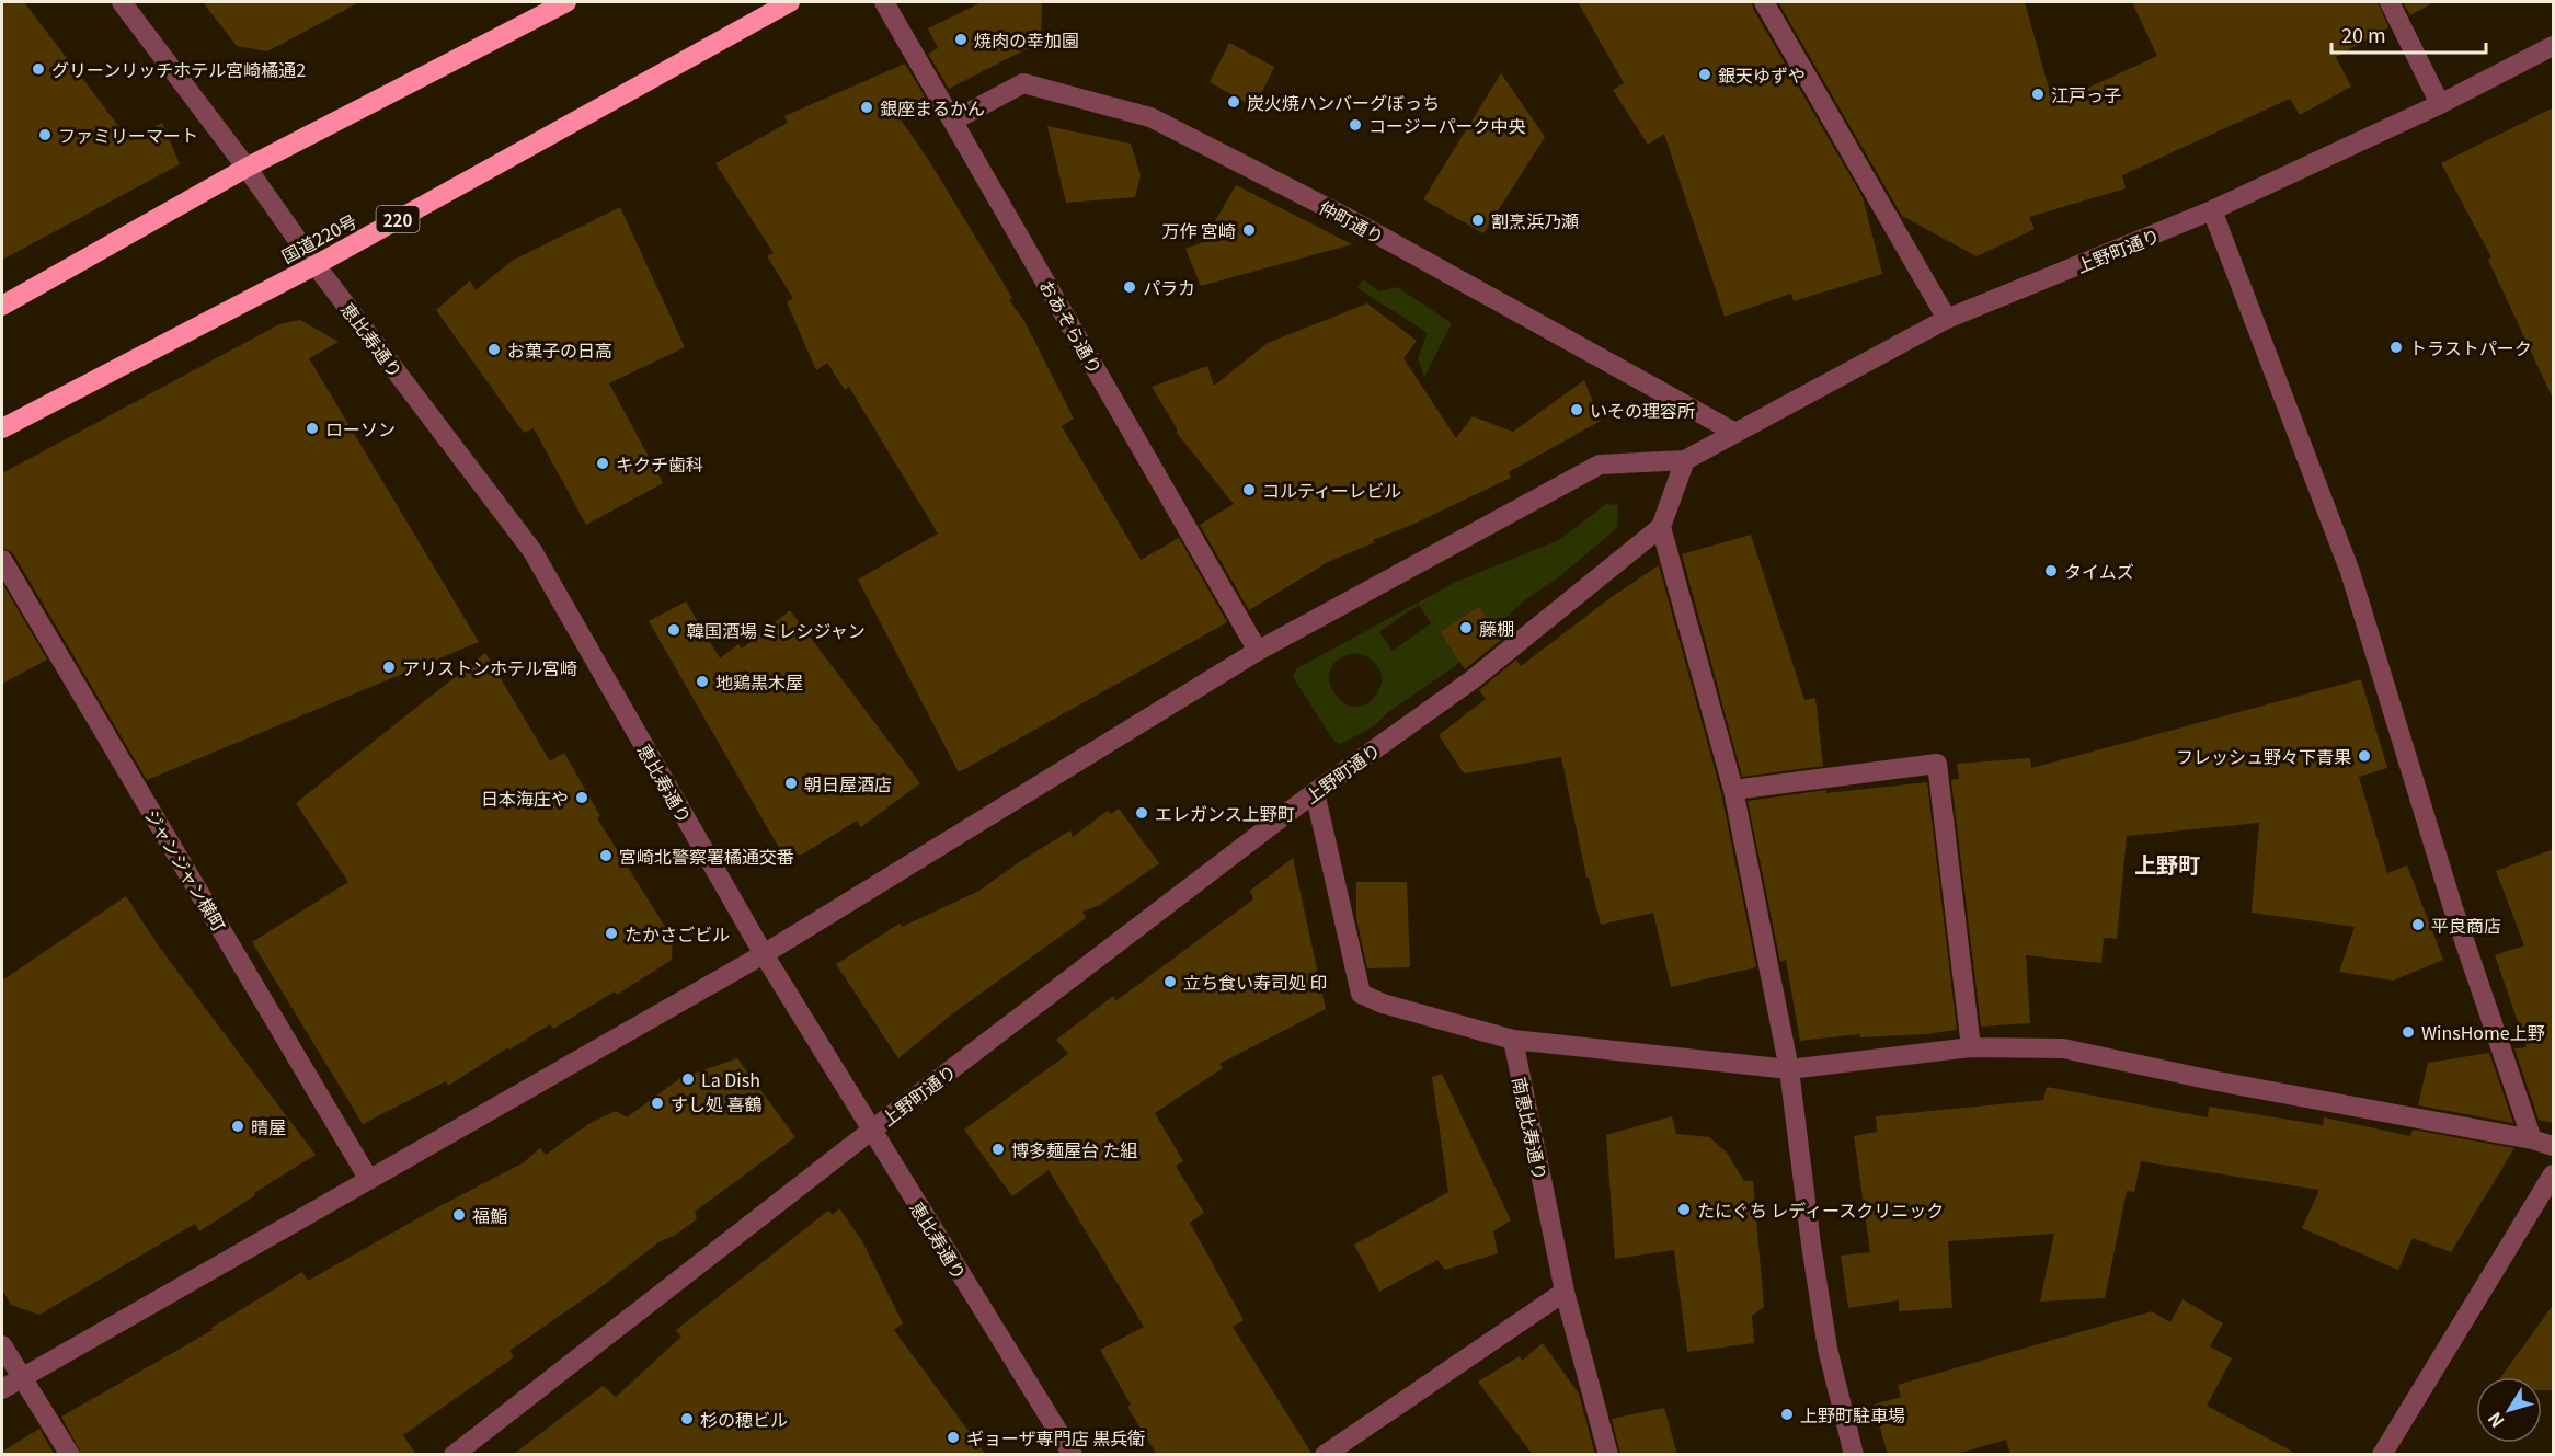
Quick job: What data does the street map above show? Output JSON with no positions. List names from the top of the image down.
{
  "streets": {
    "highway": ["220", "国道220号"],
    "street": [
      "仲町通り",
      "上野町通り",
      "おあぞら通り",
      "恵比寿通り",
      "ジャンジャン横町",
      "南恵比寿通り"
    ]
  },
  "crossings": [
    ["仲町通り", "上野町通り"],
    ["仲町通り", "おあぞら通り"],
    ["国道220号", "恵比寿通り"],
    ["上野町通り", "おあぞら通り"],
    ["上野町通り", "恵比寿通り"],
    ["上野町通り", "ジャンジャン横町"]
  ],
  "districts": ["上野町"],
  "places": [
    "焼肉の幸加園",
    "グリーンリッチホテル宮崎橘通2",
    "銀天ゆずや",
    "江戸っ子",
    "炭火焼ハンバーグぼっち",
    "銀座まるかん",
    "コージーパーク中央",
    "ファミリーマート",
    "割烹浜乃瀬",
    "万作 宮崎",
    "パラカ",
    "トラストパーク",
    "お菓子の日高",
    "いその理容所",
    "ローソン",
    "キクチ歯科",
    "コルティーレビル",
    "タイムズ",
    "藤棚",
    "韓国酒場 ミレシジャン",
    "アリストンホテル宮崎",
    "地鶏黒木屋",
    "フレッシュ野々下青果",
    "朝日屋酒店",
    "日本海庄や",
    "エレガンス上野町",
    "宮崎北警察署橘通交番",
    "平良商店",
    "たかさごビル",
    "立ち食い寿司処 印",
    "WinsHome上野",
    "La Dish",
    "すし処 喜鶴",
    "晴屋",
    "博多麺屋台 た組",
    "たにぐち レディースクリニック",
    "福鮨",
    "上野町駐車場",
    "杉の穂ビル",
    "ギョーザ専門店 黒兵衛"
  ],
  "scale_bar": "20 m",
  "north": "bottom left"
}
